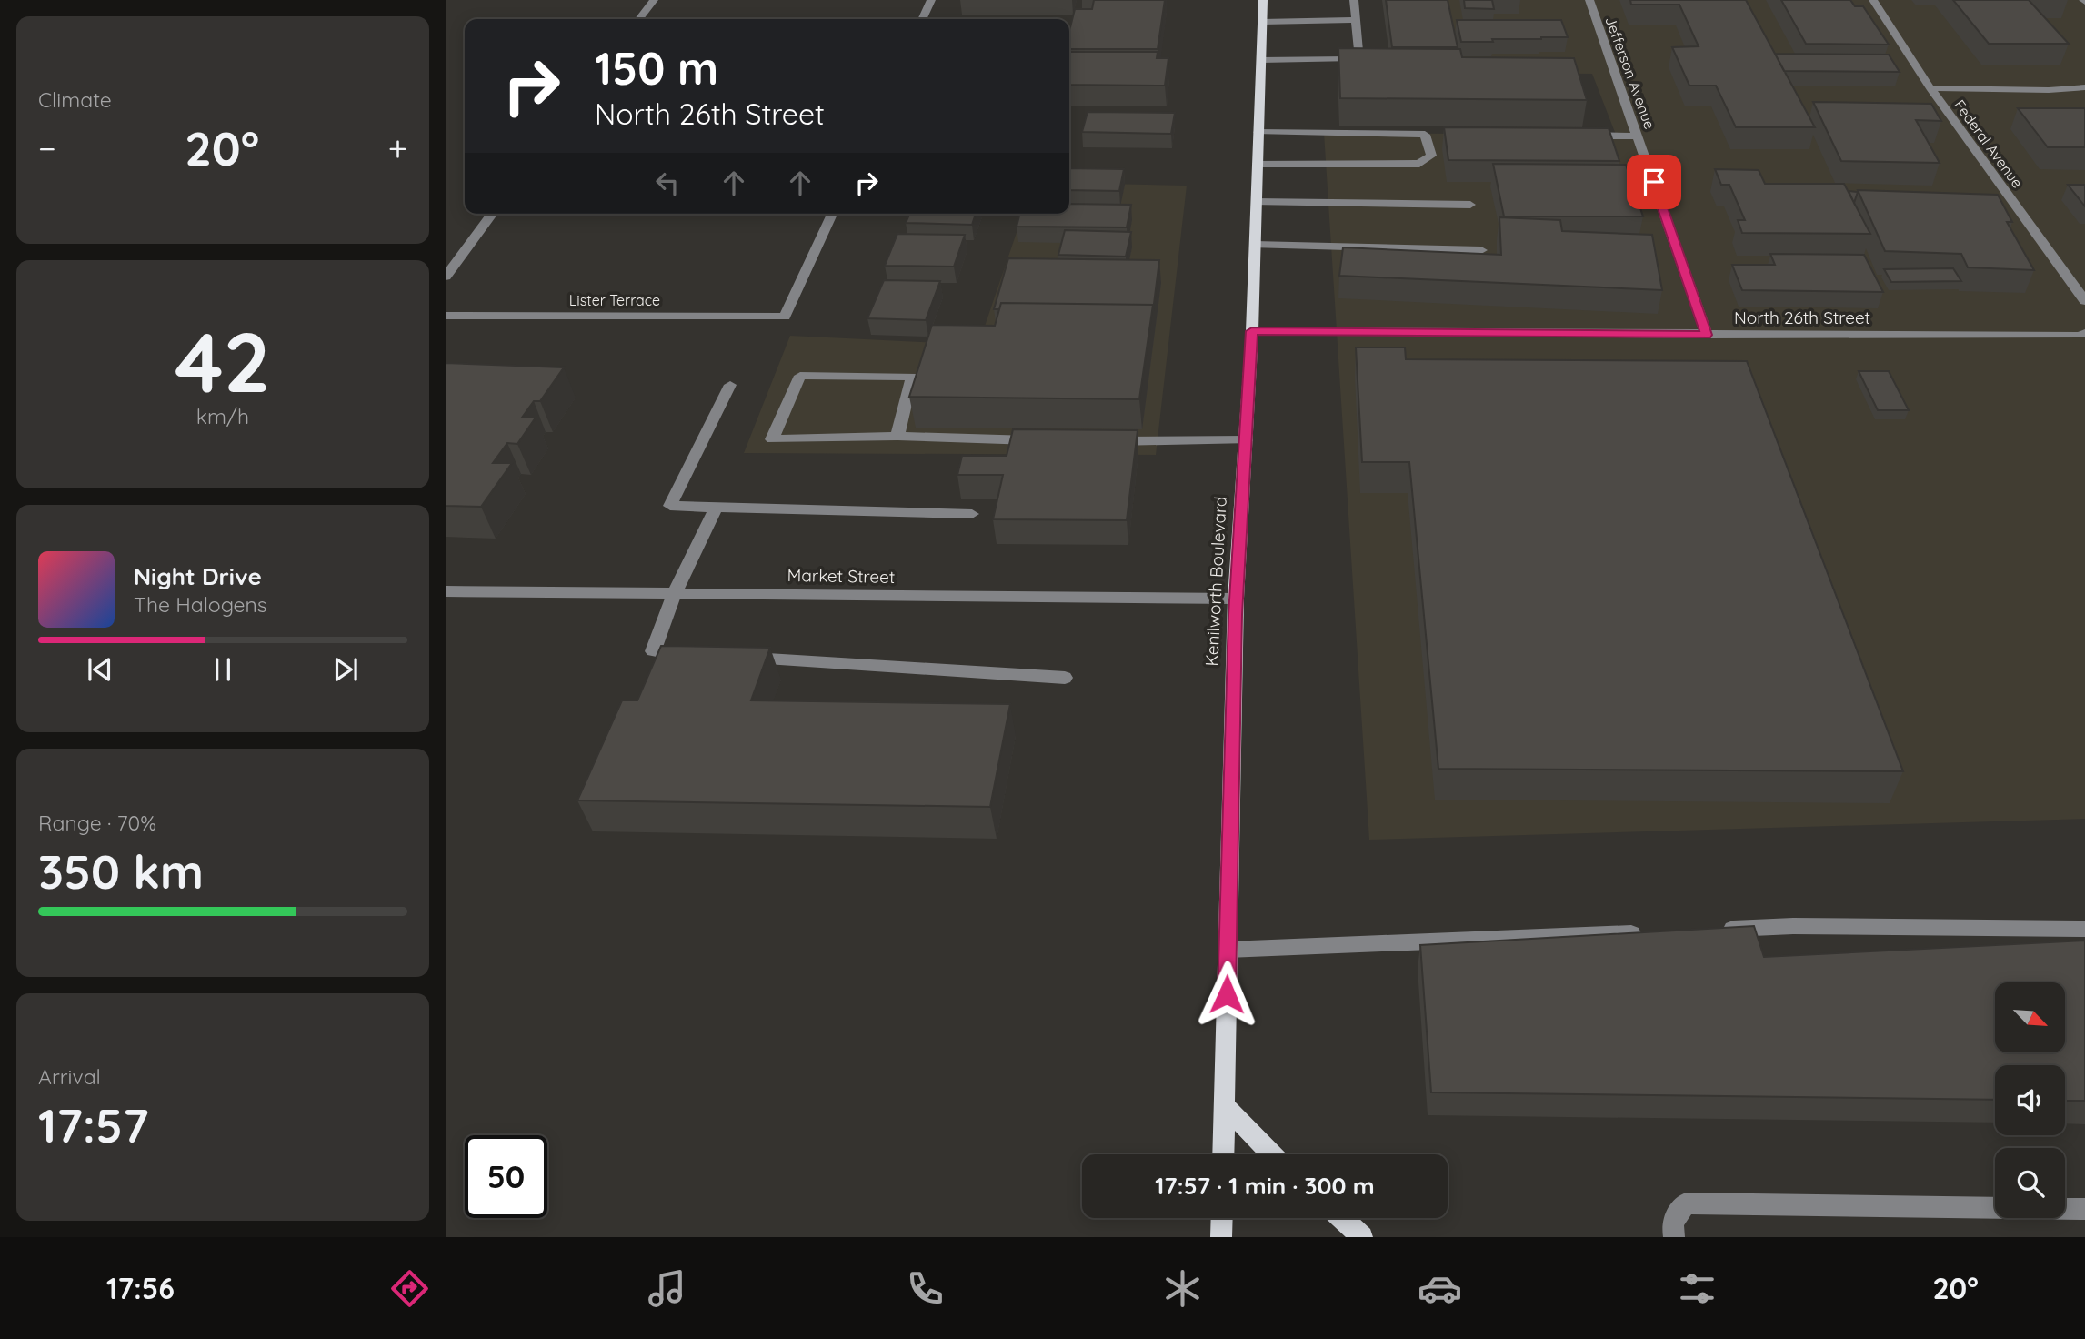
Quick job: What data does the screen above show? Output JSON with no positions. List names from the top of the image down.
{
  "streets": {
    "main road": ["Kenilworth Boulevard"],
    "street": [
      "Jefferson Avenue",
      "Federal Avenue",
      "Lister Terrace",
      "North 26th Street",
      "Market Street"
    ]
  },
  "crossings": [
    ["Jefferson Avenue", "North 26th Street"],
    ["North 26th Street", "Kenilworth Boulevard"],
    ["Market Street", "Kenilworth Boulevard"]
  ],
  "north": "bottom right",
  "page": {
    "tile": [
      "Climate",
      ["42", "km/h"],
      ["Range · 70%", "350 km"],
      ["Arrival", "17:57"]
    ],
    "turn": ["150 m", "North 26th Street"],
    "heat": ["−", "20°", "+"],
    "song": ["Night Drive", "The Halogens"],
    "limit": "50",
    "trip": "17:57 · 1 min · 300 m",
    "tabs": ["17:56", "20°"]
  }
}
